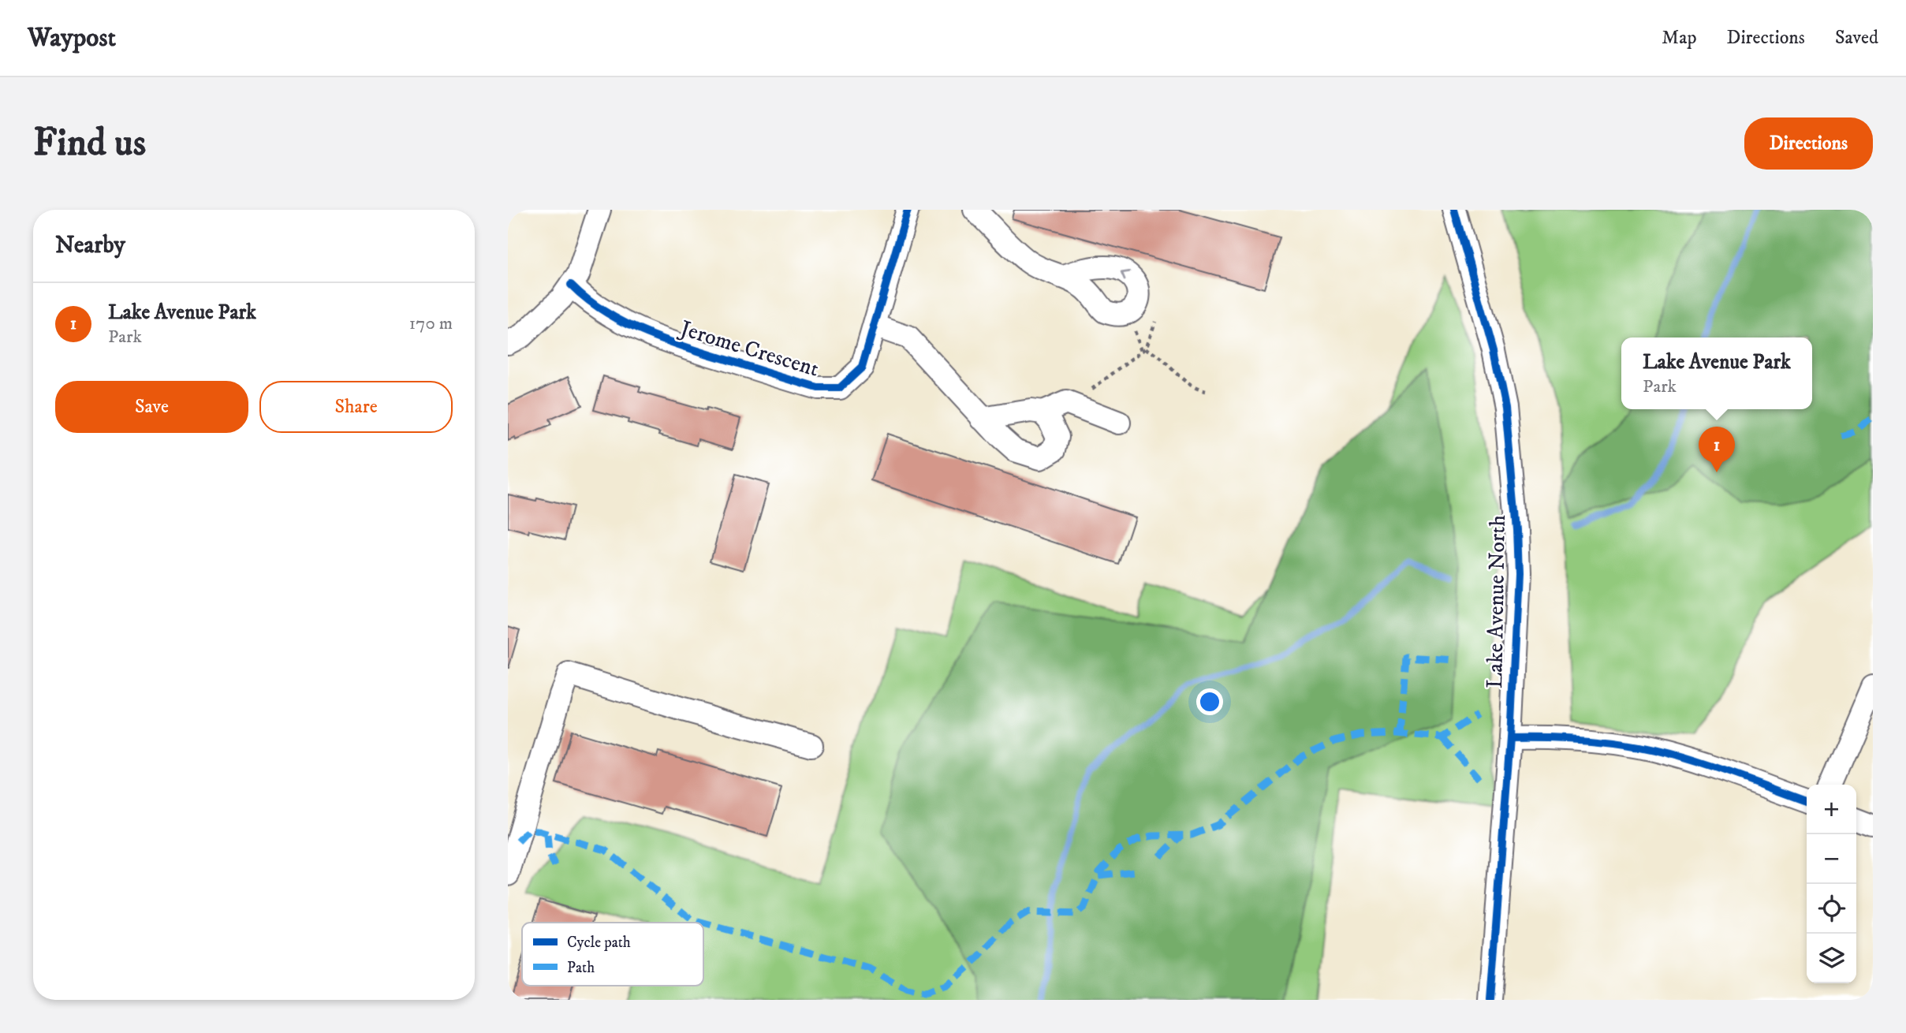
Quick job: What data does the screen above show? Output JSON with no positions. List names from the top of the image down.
{
  "streets": {
    "street": ["Jerome Crescent", "Lake Avenue North"]
  },
  "legend": ["Cycle path", "Path"],
  "page": {
    "header": "Waypost",
    "nav": ["Map", "Directions", "Saved"],
    "buttons": [
      "Directions",
      ["Save", "Share"]
    ],
    "title": "Find us",
    "heading": "Nearby",
    "list": [
      {
        "mark": "1",
        "name": "Lake Avenue Park",
        "note": "Park",
        "value": "170 m"
      }
    ],
    "popup": ["Lake Avenue Park", "Park"],
    "pins": "1",
    "map_buttons": ["+", "−"]
  }
}
